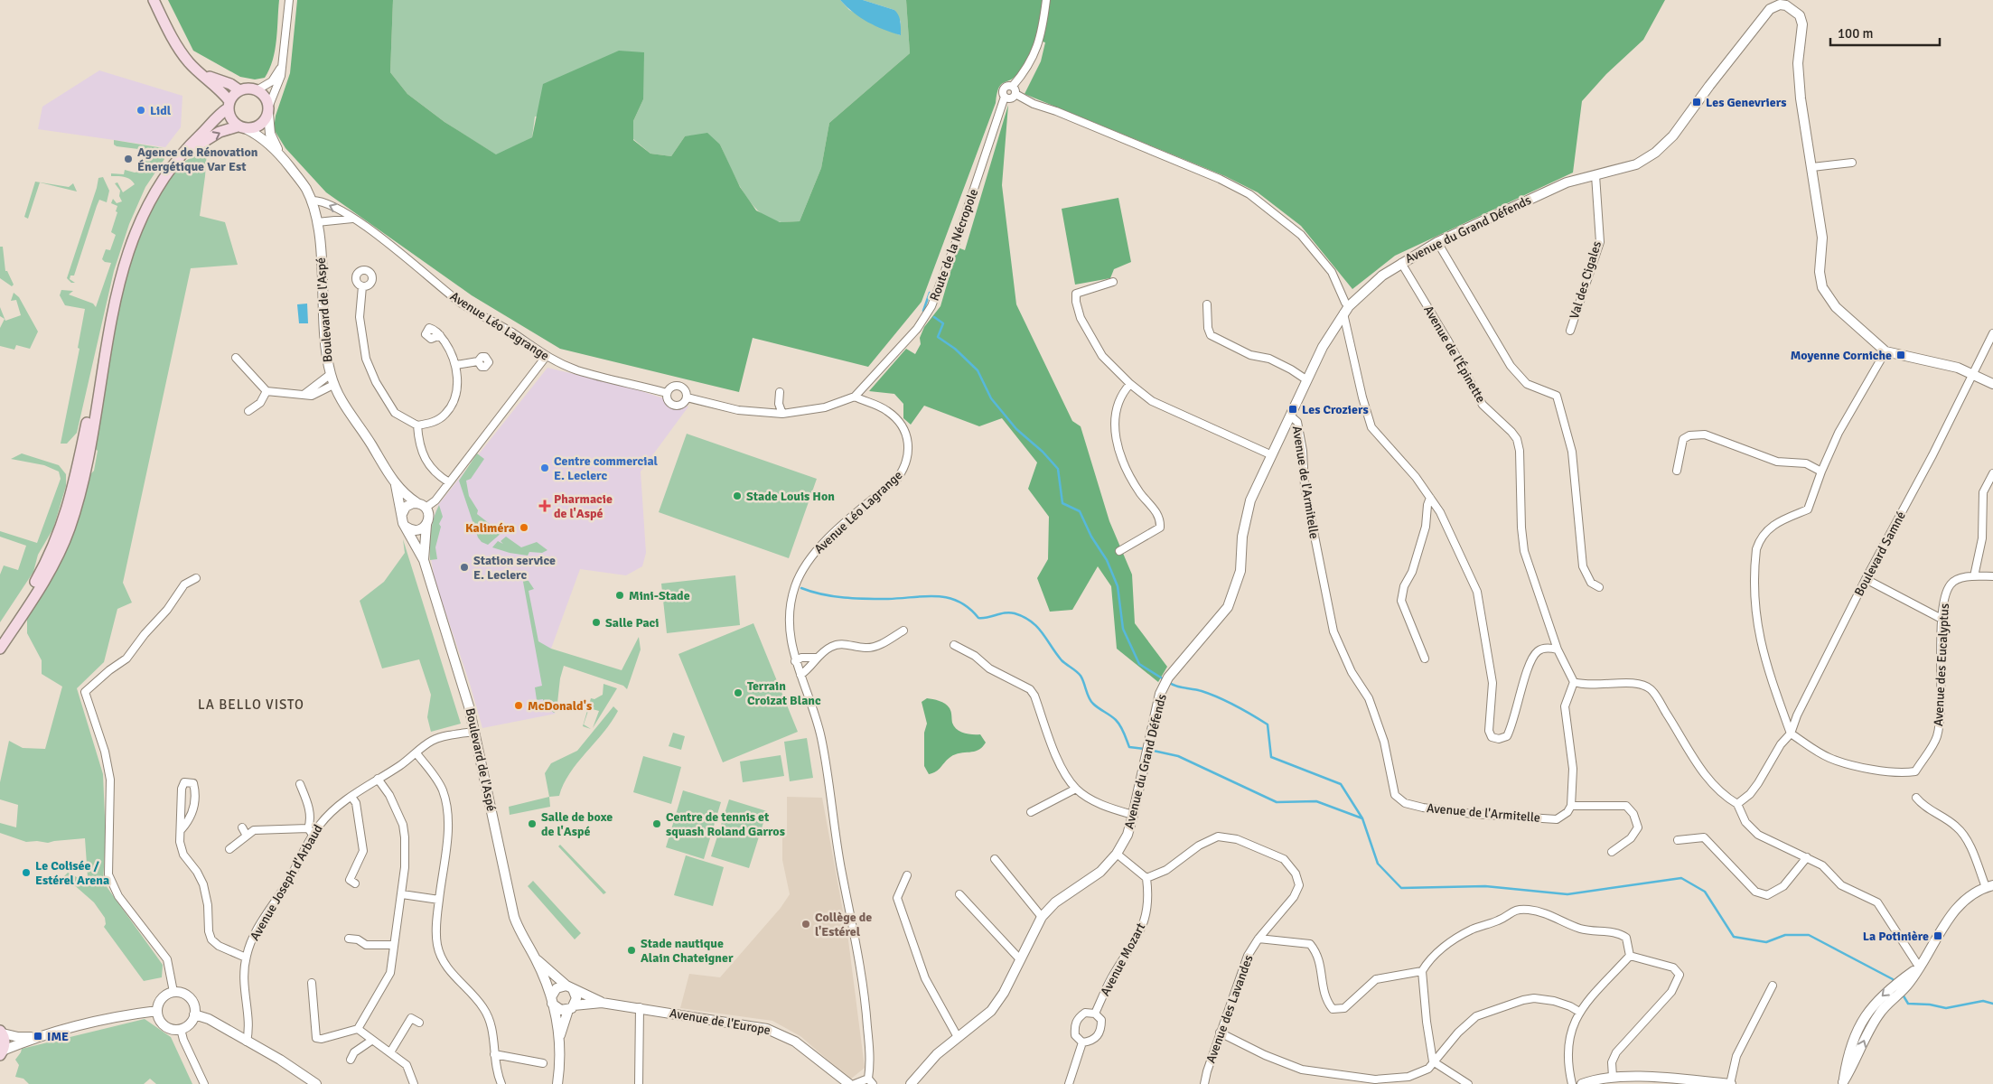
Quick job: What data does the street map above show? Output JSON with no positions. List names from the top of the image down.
{
  "streets": {
    "street": [
      "Avenue du Grand Défends",
      "Route de la Nécropole",
      "Val des Cigales",
      "Boulevard de l'Aspé",
      "Avenue Léo Lagrange",
      "Avenue de l'Épinette",
      "Avenue de l'Armitelle",
      "Boulevard Samné",
      "Avenue des Eucalyptus",
      "Avenue Joseph d'Arbaud",
      "Avenue Mozart",
      "Avenue des Lavandes",
      "Avenue de l'Europe"
    ]
  },
  "crossings": [
    ["Avenue du Grand Défends", "Val des Cigales"],
    ["Avenue du Grand Défends", "Avenue de l'Épinette"],
    ["Avenue du Grand Défends", "Avenue de l'Armitelle"],
    ["Avenue du Grand Défends", "Boulevard Samné"],
    ["Route de la Nécropole", "Avenue Léo Lagrange"],
    ["Boulevard de l'Aspé", "Avenue Léo Lagrange"],
    ["Boulevard de l'Aspé", "Avenue Joseph d'Arbaud"],
    ["Boulevard de l'Aspé", "Avenue de l'Europe"],
    ["Boulevard Samné", "Avenue des Eucalyptus"],
    ["Avenue Mozart", "Avenue des Lavandes"]
  ],
  "districts": ["LA BELLO VISTO"],
  "places": {
    "transit": [
      "Les Genevriers",
      "Moyenne Corniche",
      "Les Croziers",
      "La Potinière",
      "IME"
    ],
    "other": [
      "Lidl",
      "Agence de Rénovation Énergétique Var Est",
      "Centre commercial E. Leclerc",
      "Stade Louis Hon",
      "Kaliméra",
      "Station service E. Leclerc",
      "Mini-Stade",
      "Salle Paci",
      "Terrain Croizat Blanc",
      "McDonald's",
      "Salle de boxe de l'Aspé",
      "Centre de tennis et squash Roland Garros",
      "Le Colisée / Estérel Arena",
      "Collège de l'Estérel",
      "Stade nautique Alain Chateigner"
    ],
    "health": ["Pharmacie de l'Aspé"]
  },
  "scale_bar": "100 m"
}
